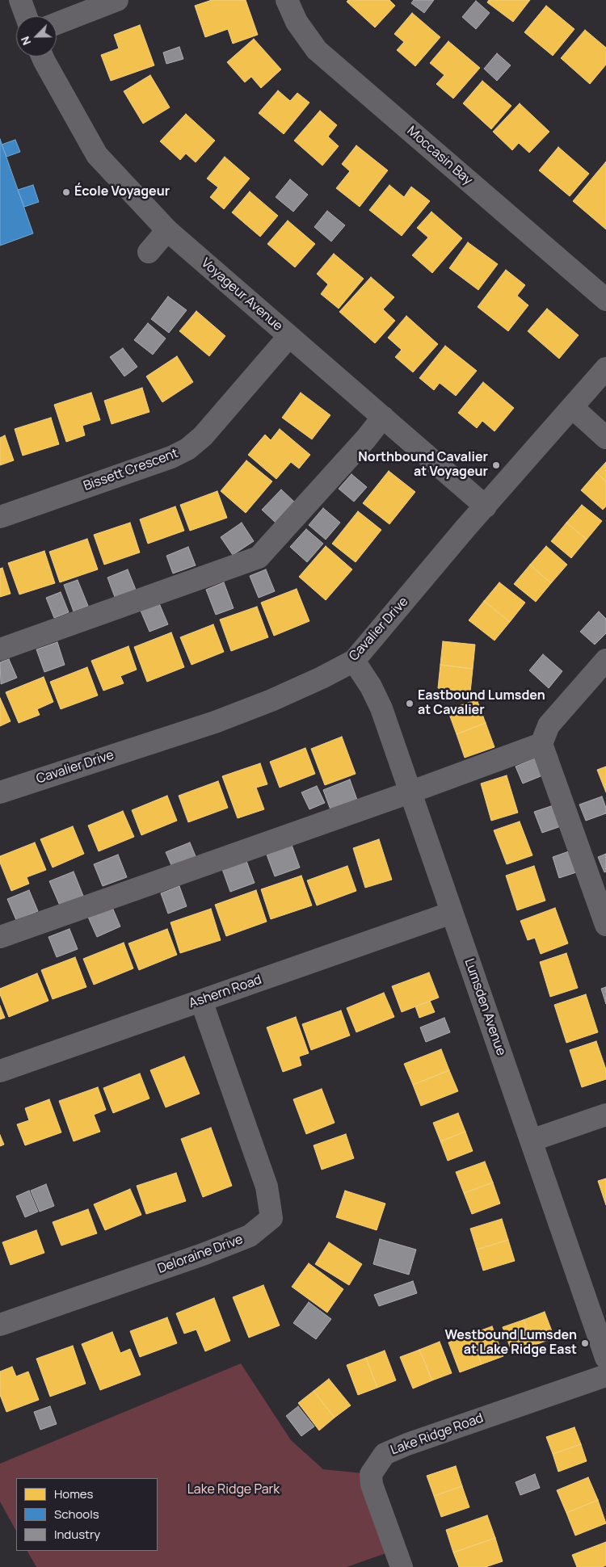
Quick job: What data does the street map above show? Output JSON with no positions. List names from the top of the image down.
{
  "streets": {
    "street": [
      "Moccasin Bay",
      "Voyageur Avenue",
      "Bissett Crescent",
      "Cavalier Drive",
      "Ashern Road",
      "Lumsden Avenue",
      "Deloraine Drive",
      "Lake Ridge Road"
    ]
  },
  "crossings": [
    ["Voyageur Avenue", "Bissett Crescent"],
    ["Voyageur Avenue", "Cavalier Drive"],
    ["Cavalier Drive", "Lumsden Avenue"],
    ["Ashern Road", "Lumsden Avenue"],
    ["Ashern Road", "Deloraine Drive"]
  ],
  "parks": ["Lake Ridge Park"],
  "places": [
    "École Voyageur",
    "Northbound Cavalier at Voyageur",
    "Eastbound Lumsden at Cavalier",
    "Westbound Lumsden at Lake Ridge East"
  ],
  "legend": ["Homes", "Schools", "Industry"],
  "north": "bottom left"
}
